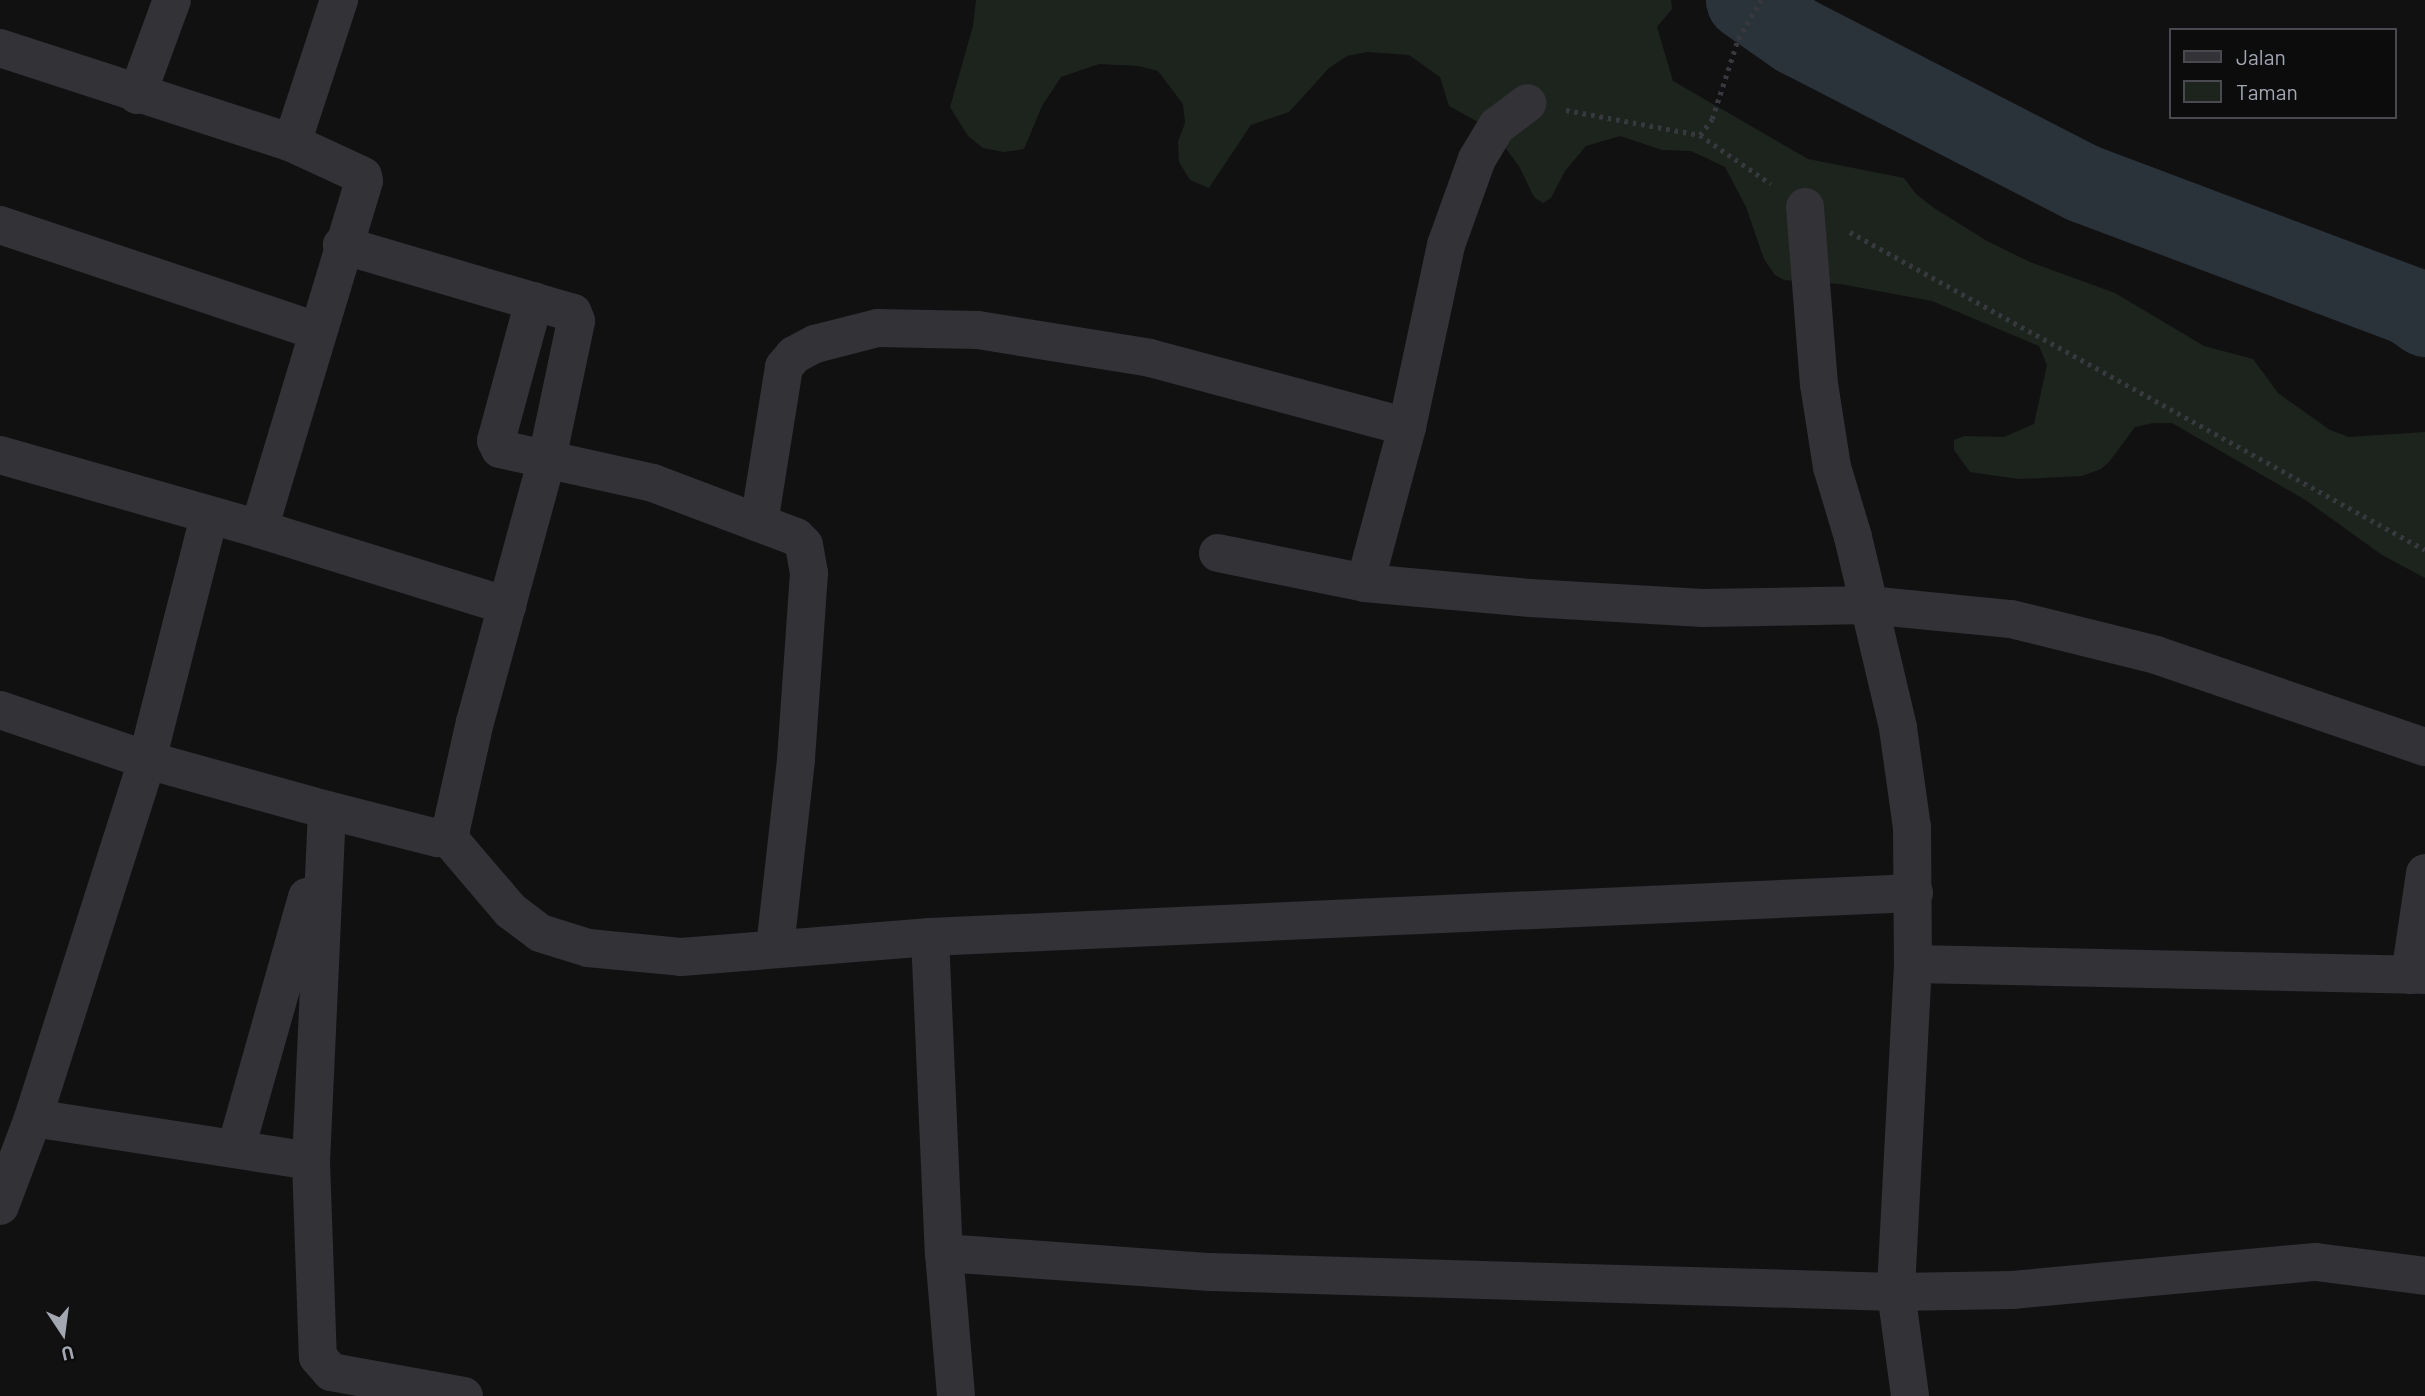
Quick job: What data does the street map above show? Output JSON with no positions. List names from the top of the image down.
{
  "legend": ["Jalan", "Taman"],
  "north": "bottom"
}
